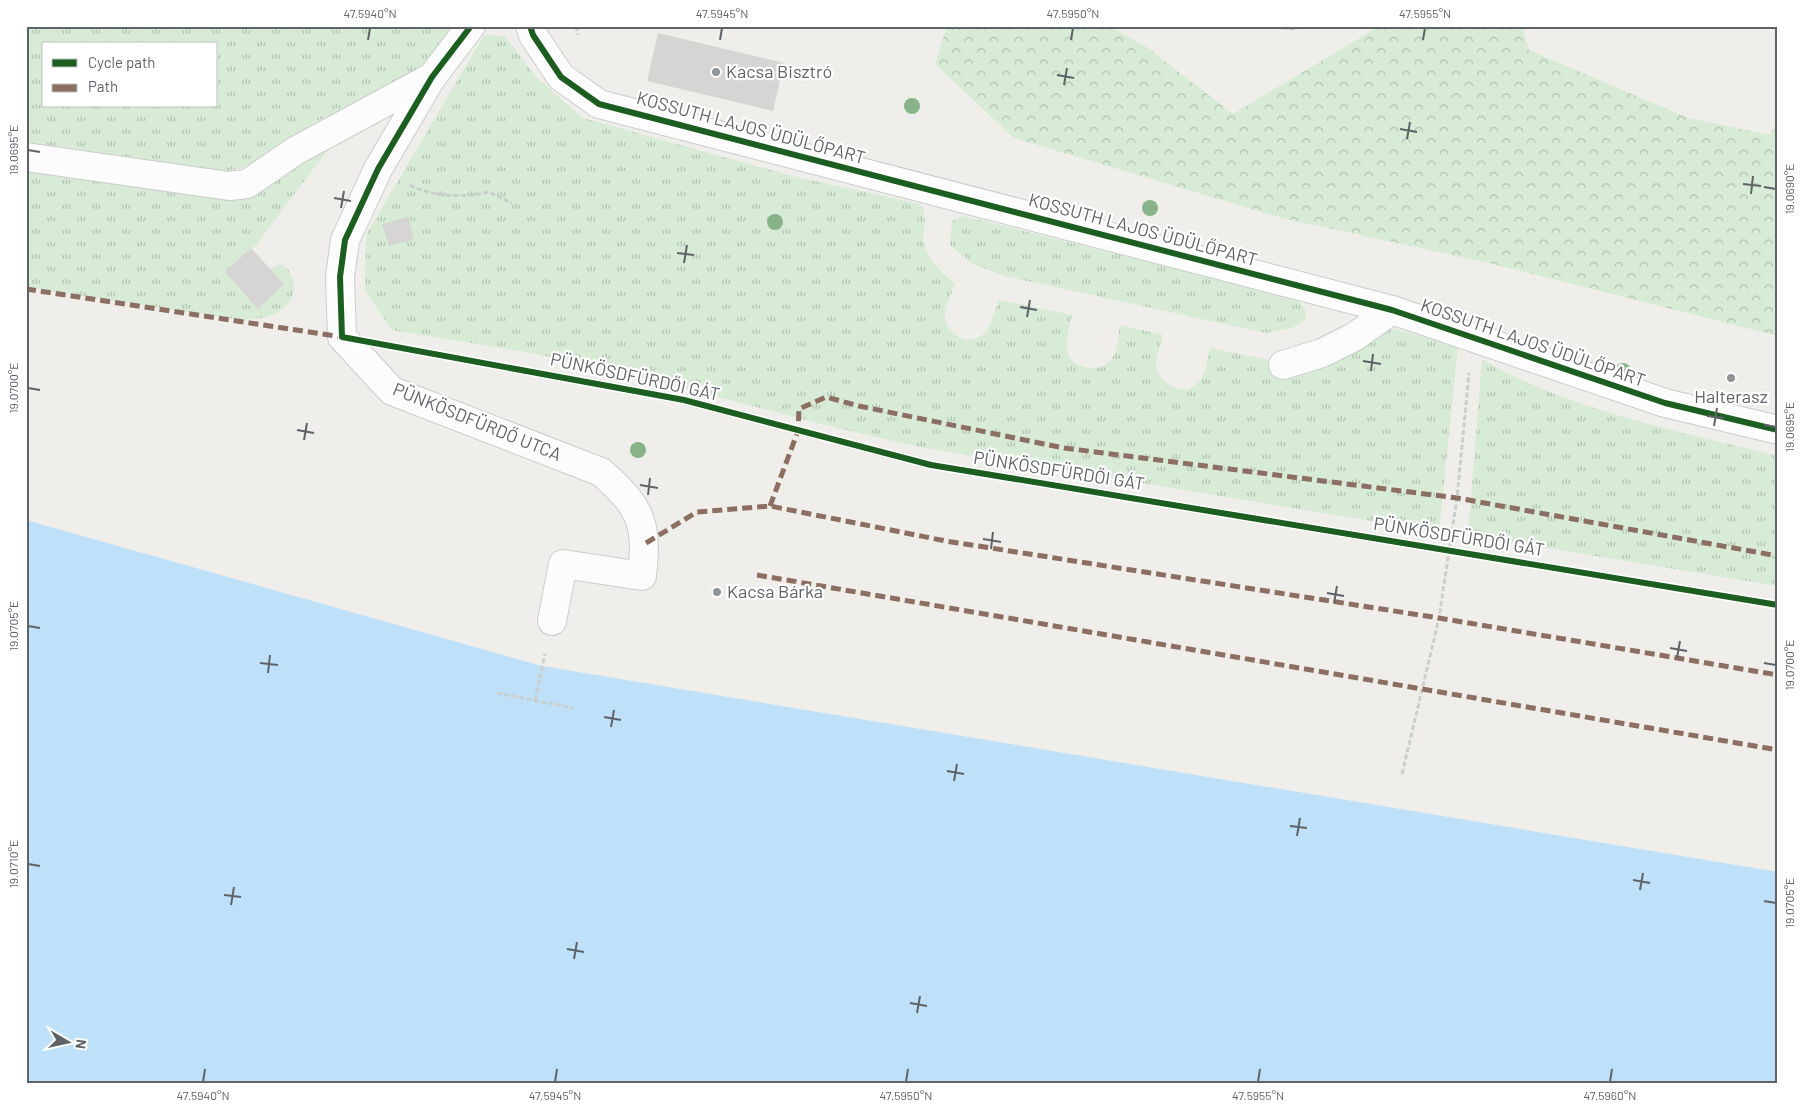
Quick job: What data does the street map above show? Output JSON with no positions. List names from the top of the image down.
{
  "streets": {
    "street": ["KOSSUTH LAJOS ÜDÜLŐPART", "PÜNKÖSDFÜRDŐ UTCA"],
    "cycle path": ["PÜNKÖSDFÜRDŐI GÁT"]
  },
  "places": ["Kacsa Bisztró", "Halterasz", "Kacsa Bárka"],
  "legend": ["Cycle path", "Path"],
  "north": "right",
  "coordinates": [
    "47.5940°N",
    "47.5945°N",
    "47.5950°N",
    "47.5955°N",
    "19.0695°E",
    "19.0690°E",
    "19.0700°E",
    "19.0705°E",
    "19.0710°E",
    "47.5960°N"
  ]
}
